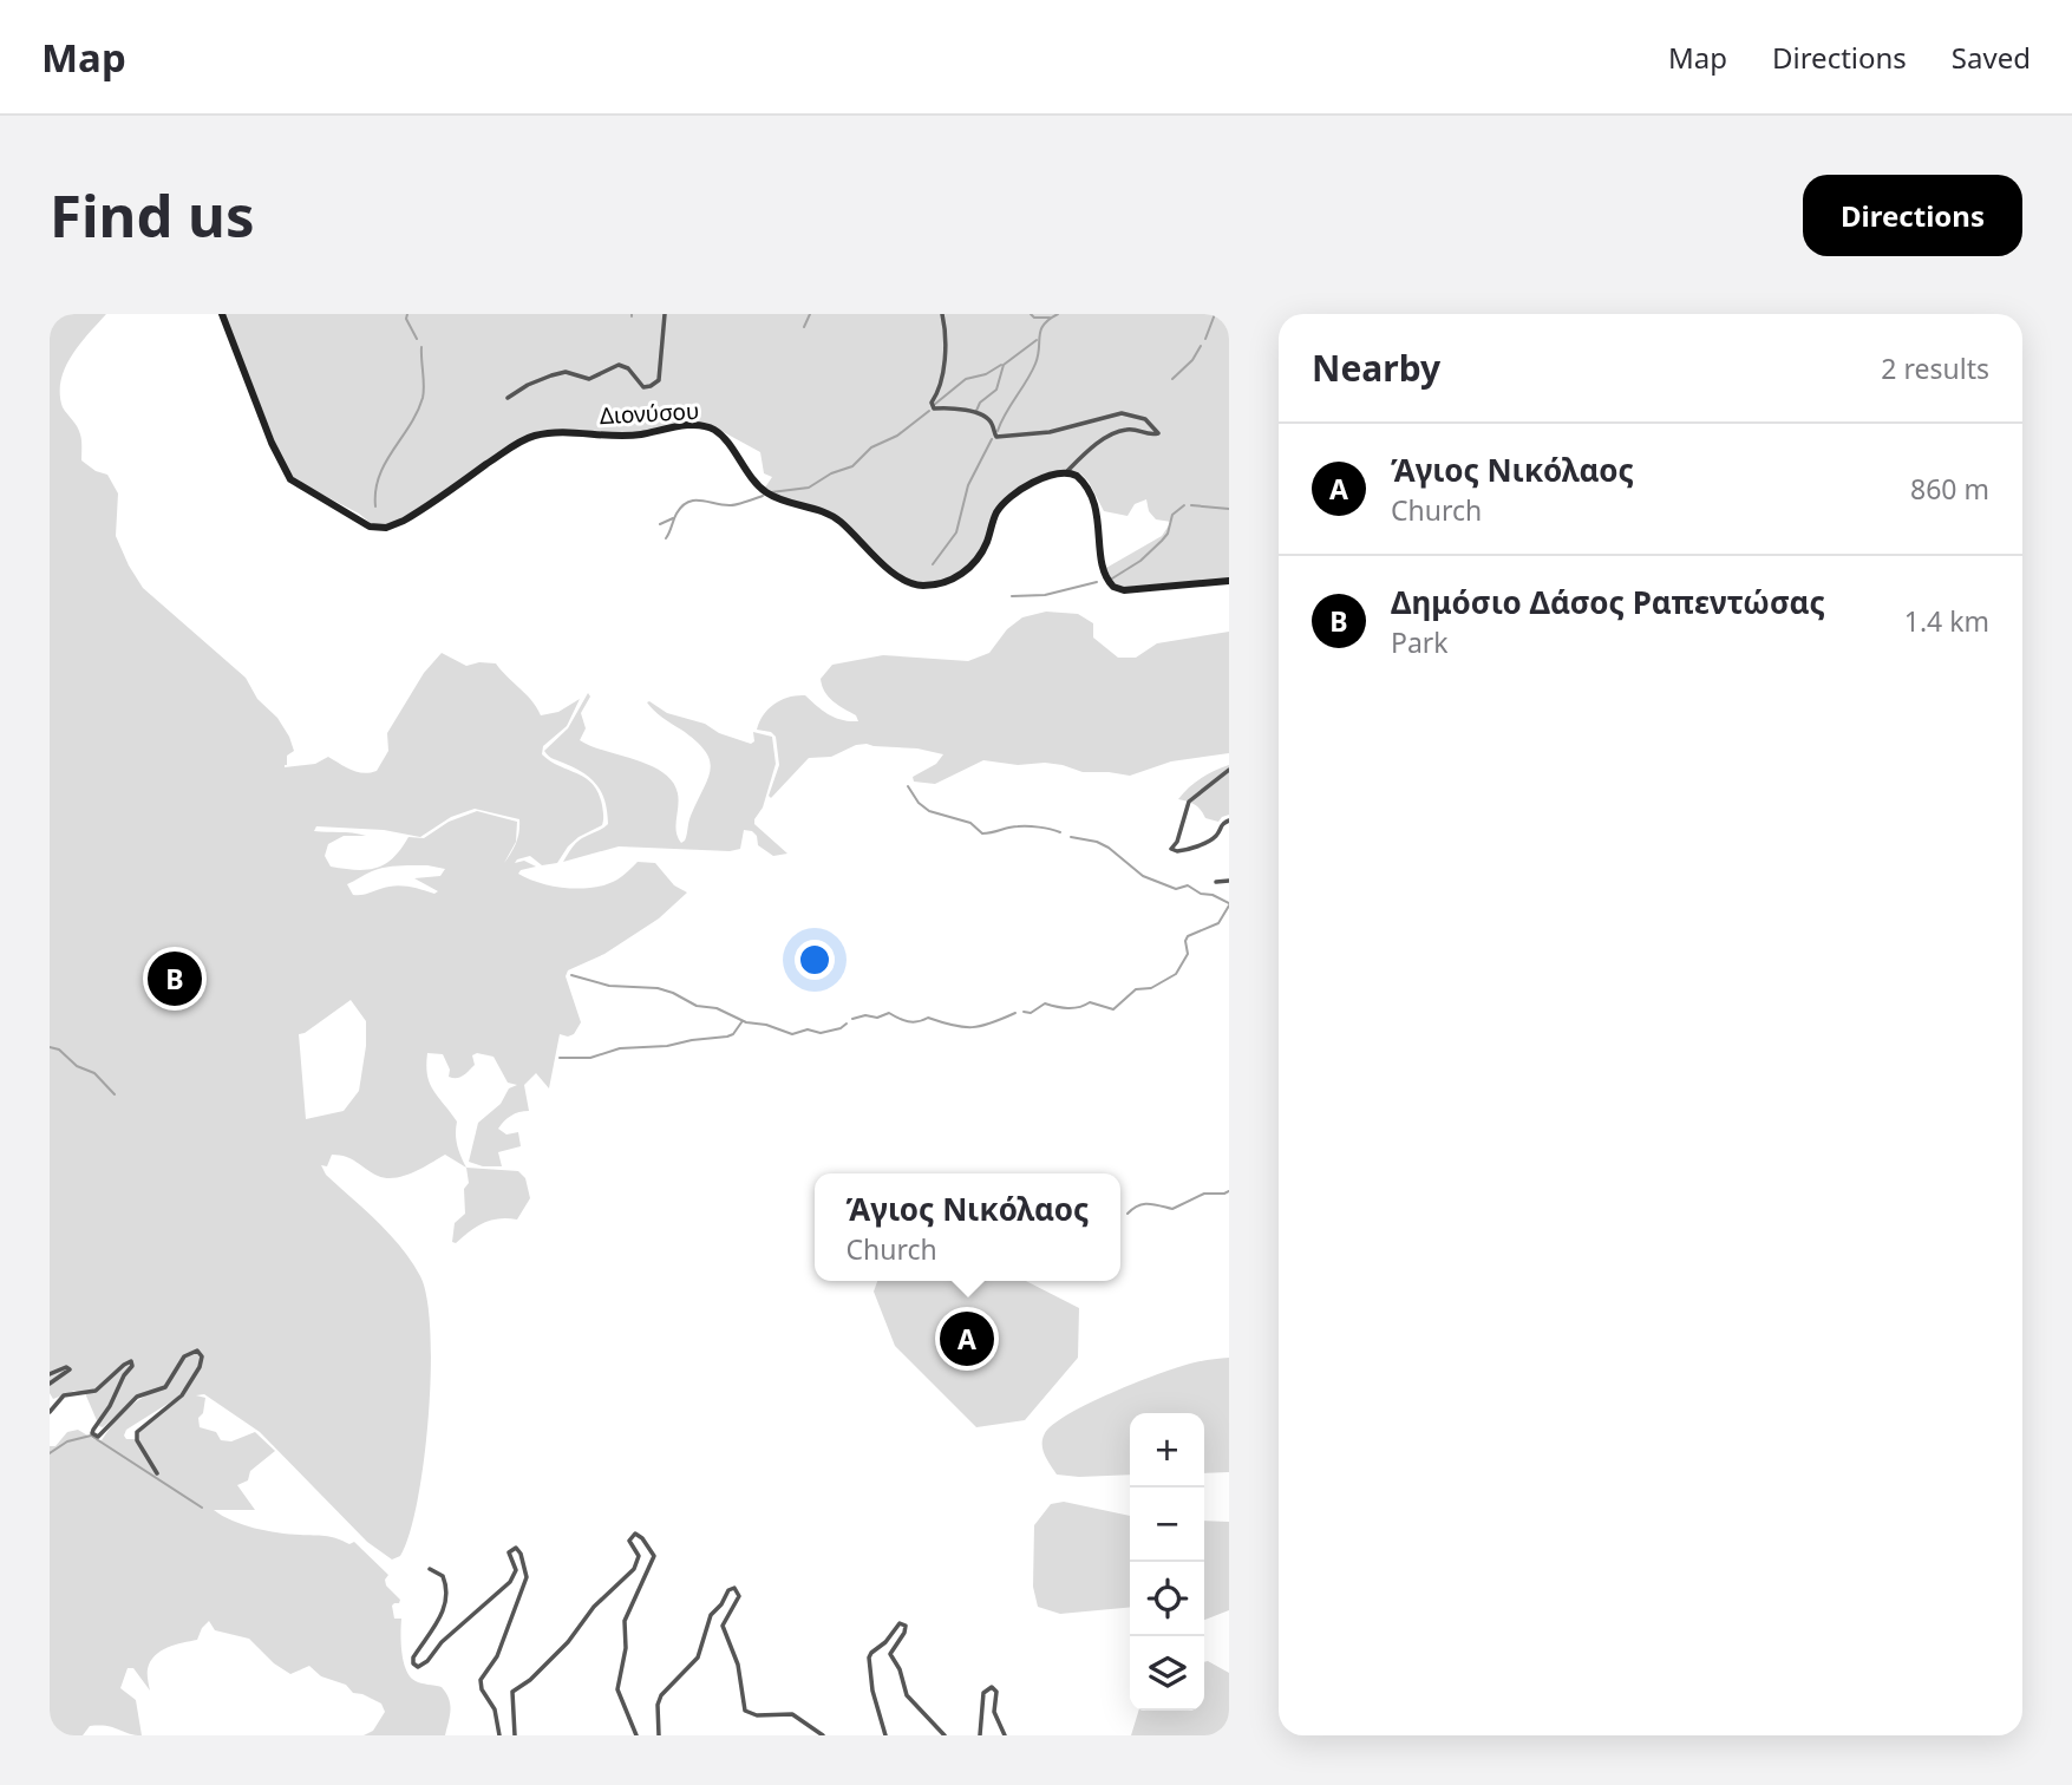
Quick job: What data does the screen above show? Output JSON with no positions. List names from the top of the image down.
{
  "streets": {
    "main road": ["Διονύσου"]
  },
  "page": {
    "header": "Map",
    "nav": ["Map", "Directions", "Saved"],
    "buttons": "Directions",
    "title": "Find us",
    "heading": ["Nearby", "2 results"],
    "list": [
      {
        "mark": "A",
        "name": "Άγιος Νικόλαος",
        "note": "Church",
        "value": "860 m"
      },
      {
        "mark": "B",
        "name": "Δημόσιο Δάσος Ραπεντώσας",
        "note": "Park",
        "value": "1.4 km"
      }
    ],
    "pins": ["B", "A"],
    "popup": ["Άγιος Νικόλαος", "Church"],
    "map_buttons": ["+", "−"]
  }
}
